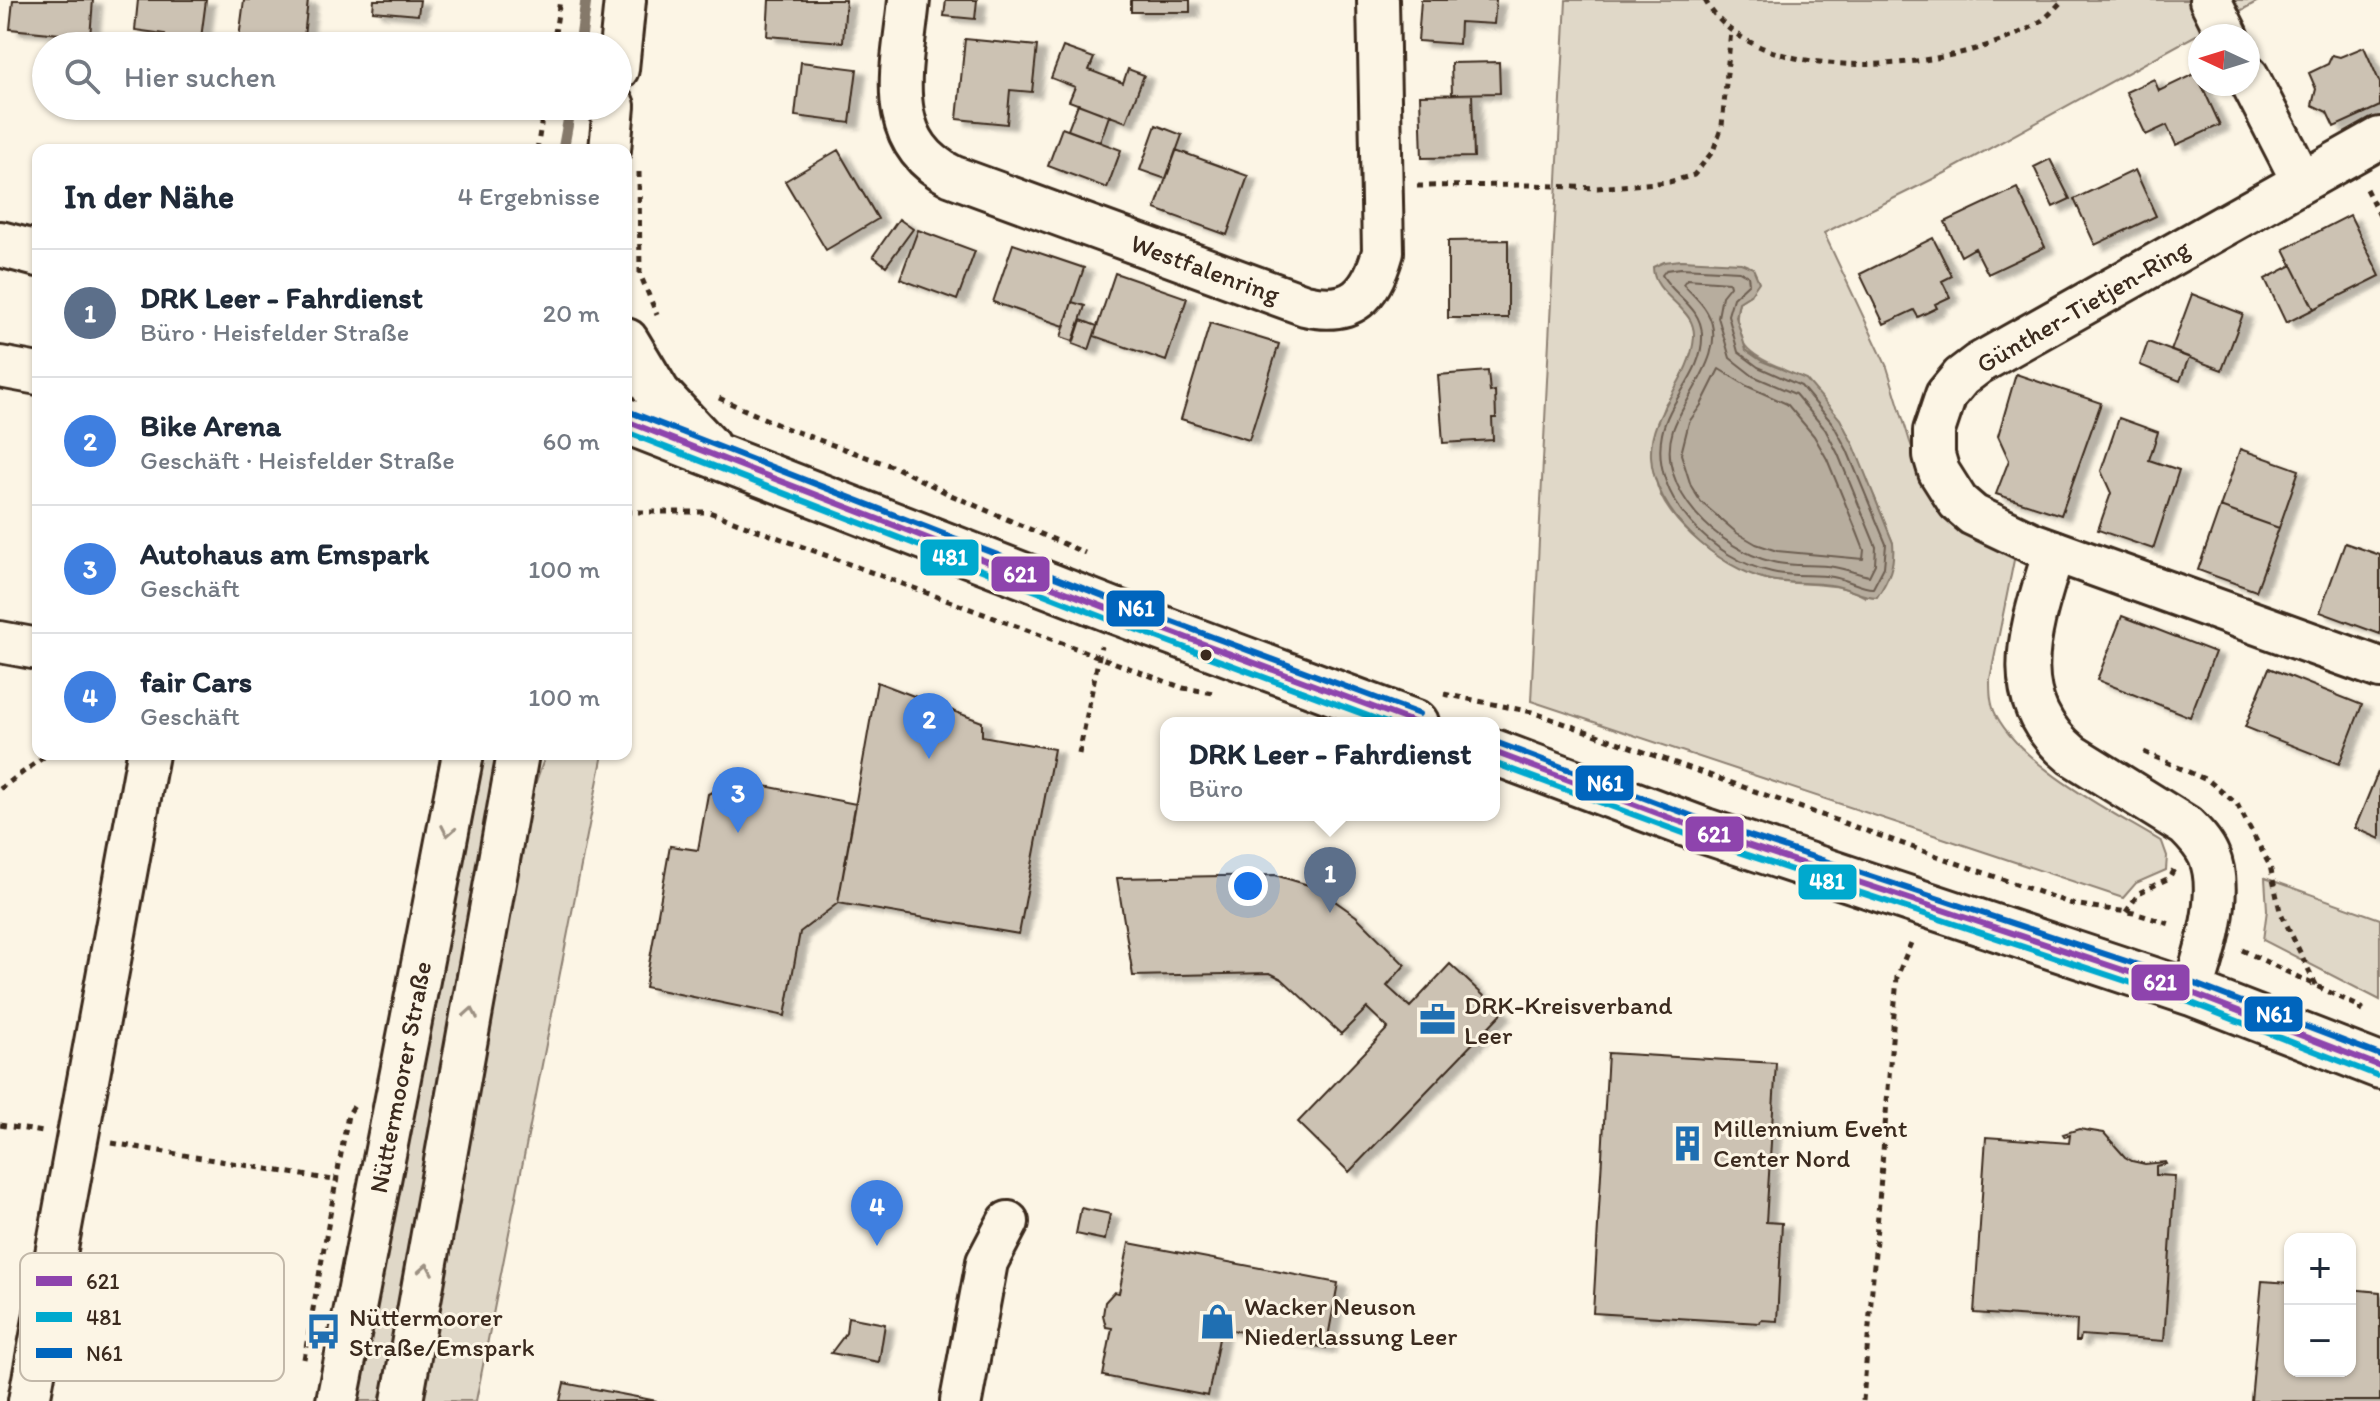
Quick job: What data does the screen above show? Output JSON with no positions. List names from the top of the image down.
{
  "streets": {
    "street": ["Westfalenring", "Günther-Tietjen-Ring", "Nüttermoorer Straße"]
  },
  "places": {
    "office": ["DRK-Kreisverband Leer"],
    "building": ["Millennium Event Center Nord"],
    "shop": ["Wacker Neuson Niederlassung Leer"],
    "bus stop": ["Nüttermoorer Straße/Emspark"]
  },
  "lines": ["transit line N61", "transit line 621", "transit line 481"],
  "legend": ["621", "481", "N61"],
  "north": "left",
  "page": {
    "search": "Hier suchen",
    "heading": ["In der Nähe", "4 Ergebnisse"],
    "list": [
      {
        "mark": "1",
        "name": "DRK Leer - Fahrdienst",
        "note": "Büro · Heisfelder Straße",
        "value": "20 m"
      },
      {
        "mark": "2",
        "name": "Bike Arena",
        "note": "Geschäft · Heisfelder Straße",
        "value": "60 m"
      },
      {
        "mark": "3",
        "name": "Autohaus am Emspark",
        "note": "Geschäft",
        "value": "100 m"
      },
      {
        "mark": "4",
        "name": "fair Cars",
        "note": "Geschäft",
        "value": "100 m"
      }
    ],
    "pins": [
      "2",
      "3",
      "1",
      "4"
    ],
    "popup": ["DRK Leer - Fahrdienst", "Büro"],
    "map_buttons": ["+", "−"]
  }
}
